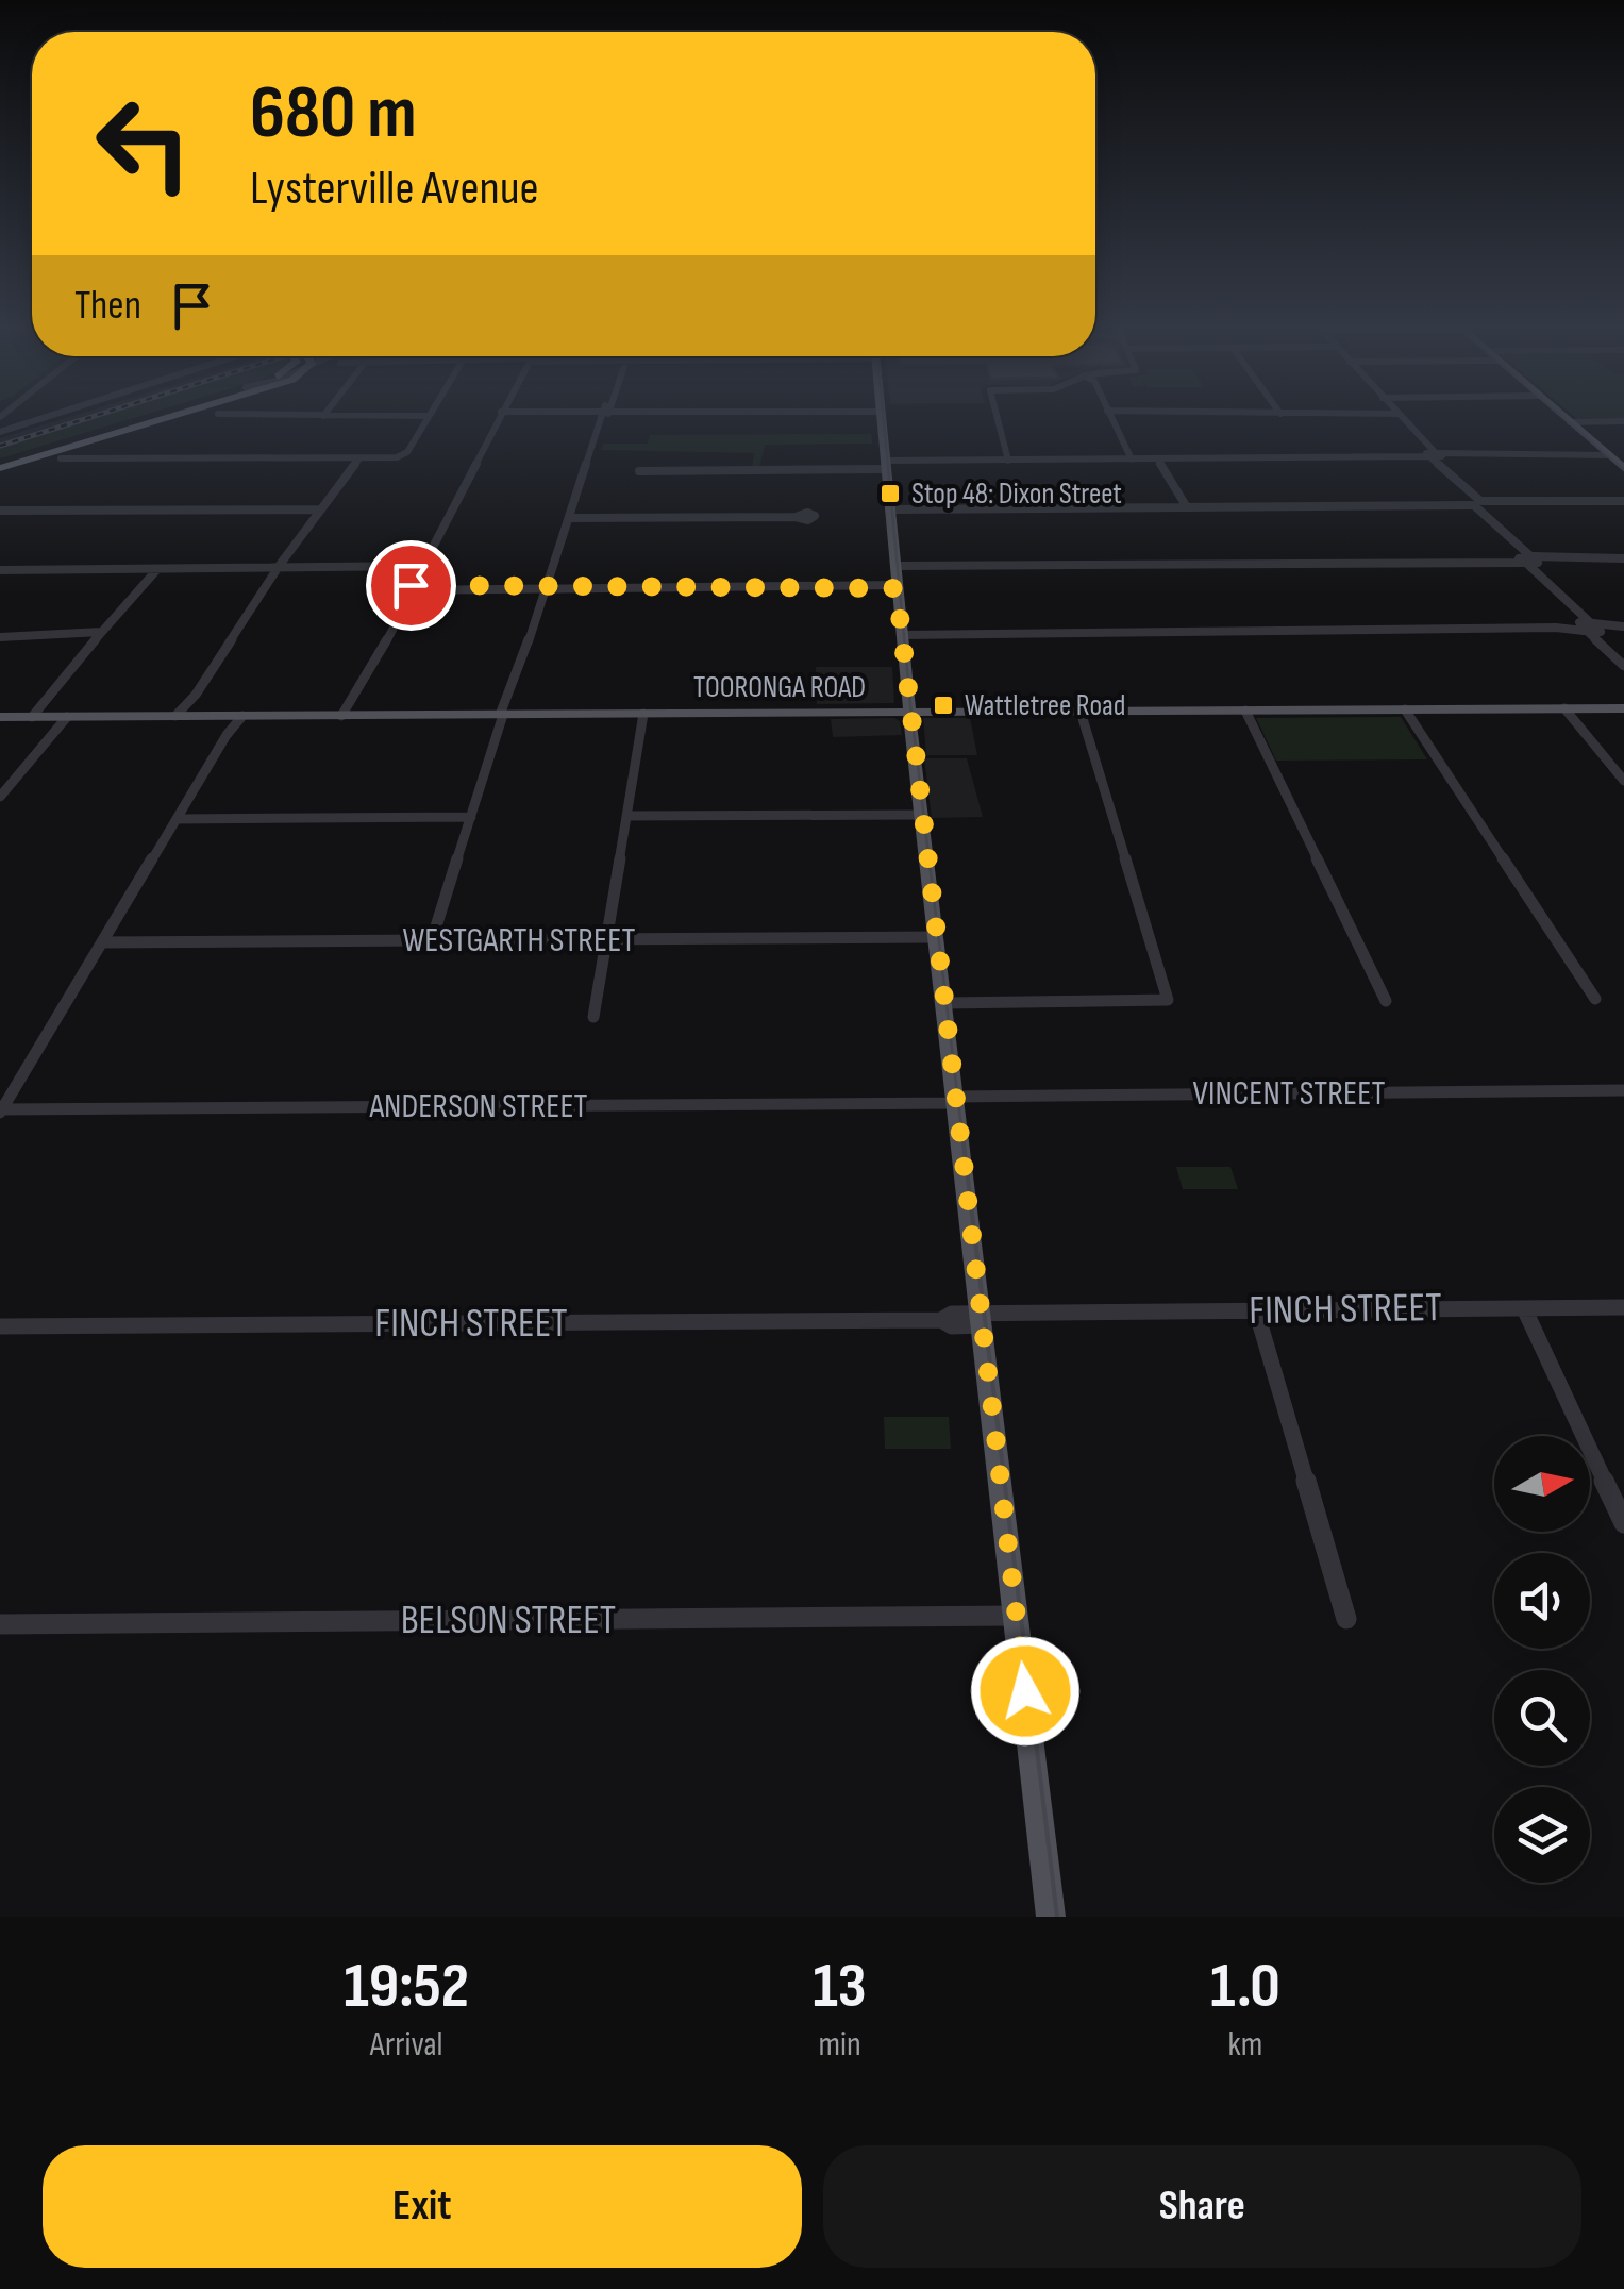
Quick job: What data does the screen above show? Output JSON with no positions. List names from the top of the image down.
{
  "streets": {
    "main road": ["TOORONGA ROAD"],
    "street": [
      "WESTGARTH STREET",
      "VINCENT STREET",
      "ANDERSON STREET",
      "FINCH STREET",
      "BELSON STREET"
    ]
  },
  "crossings": [
    ["VINCENT STREET", "ANDERSON STREET"]
  ],
  "places": {
    "transit": ["Stop 48: Dixon Street", "Wattletree Road"]
  },
  "north": "right",
  "page": {
    "turn": ["680 m", "Lysterville Avenue"],
    "then": "Then",
    "eta": [
      "19:52",
      "Arrival",
      "13",
      "min",
      "1.0",
      "km"
    ],
    "buttons": ["Exit", "Share"]
  }
}
